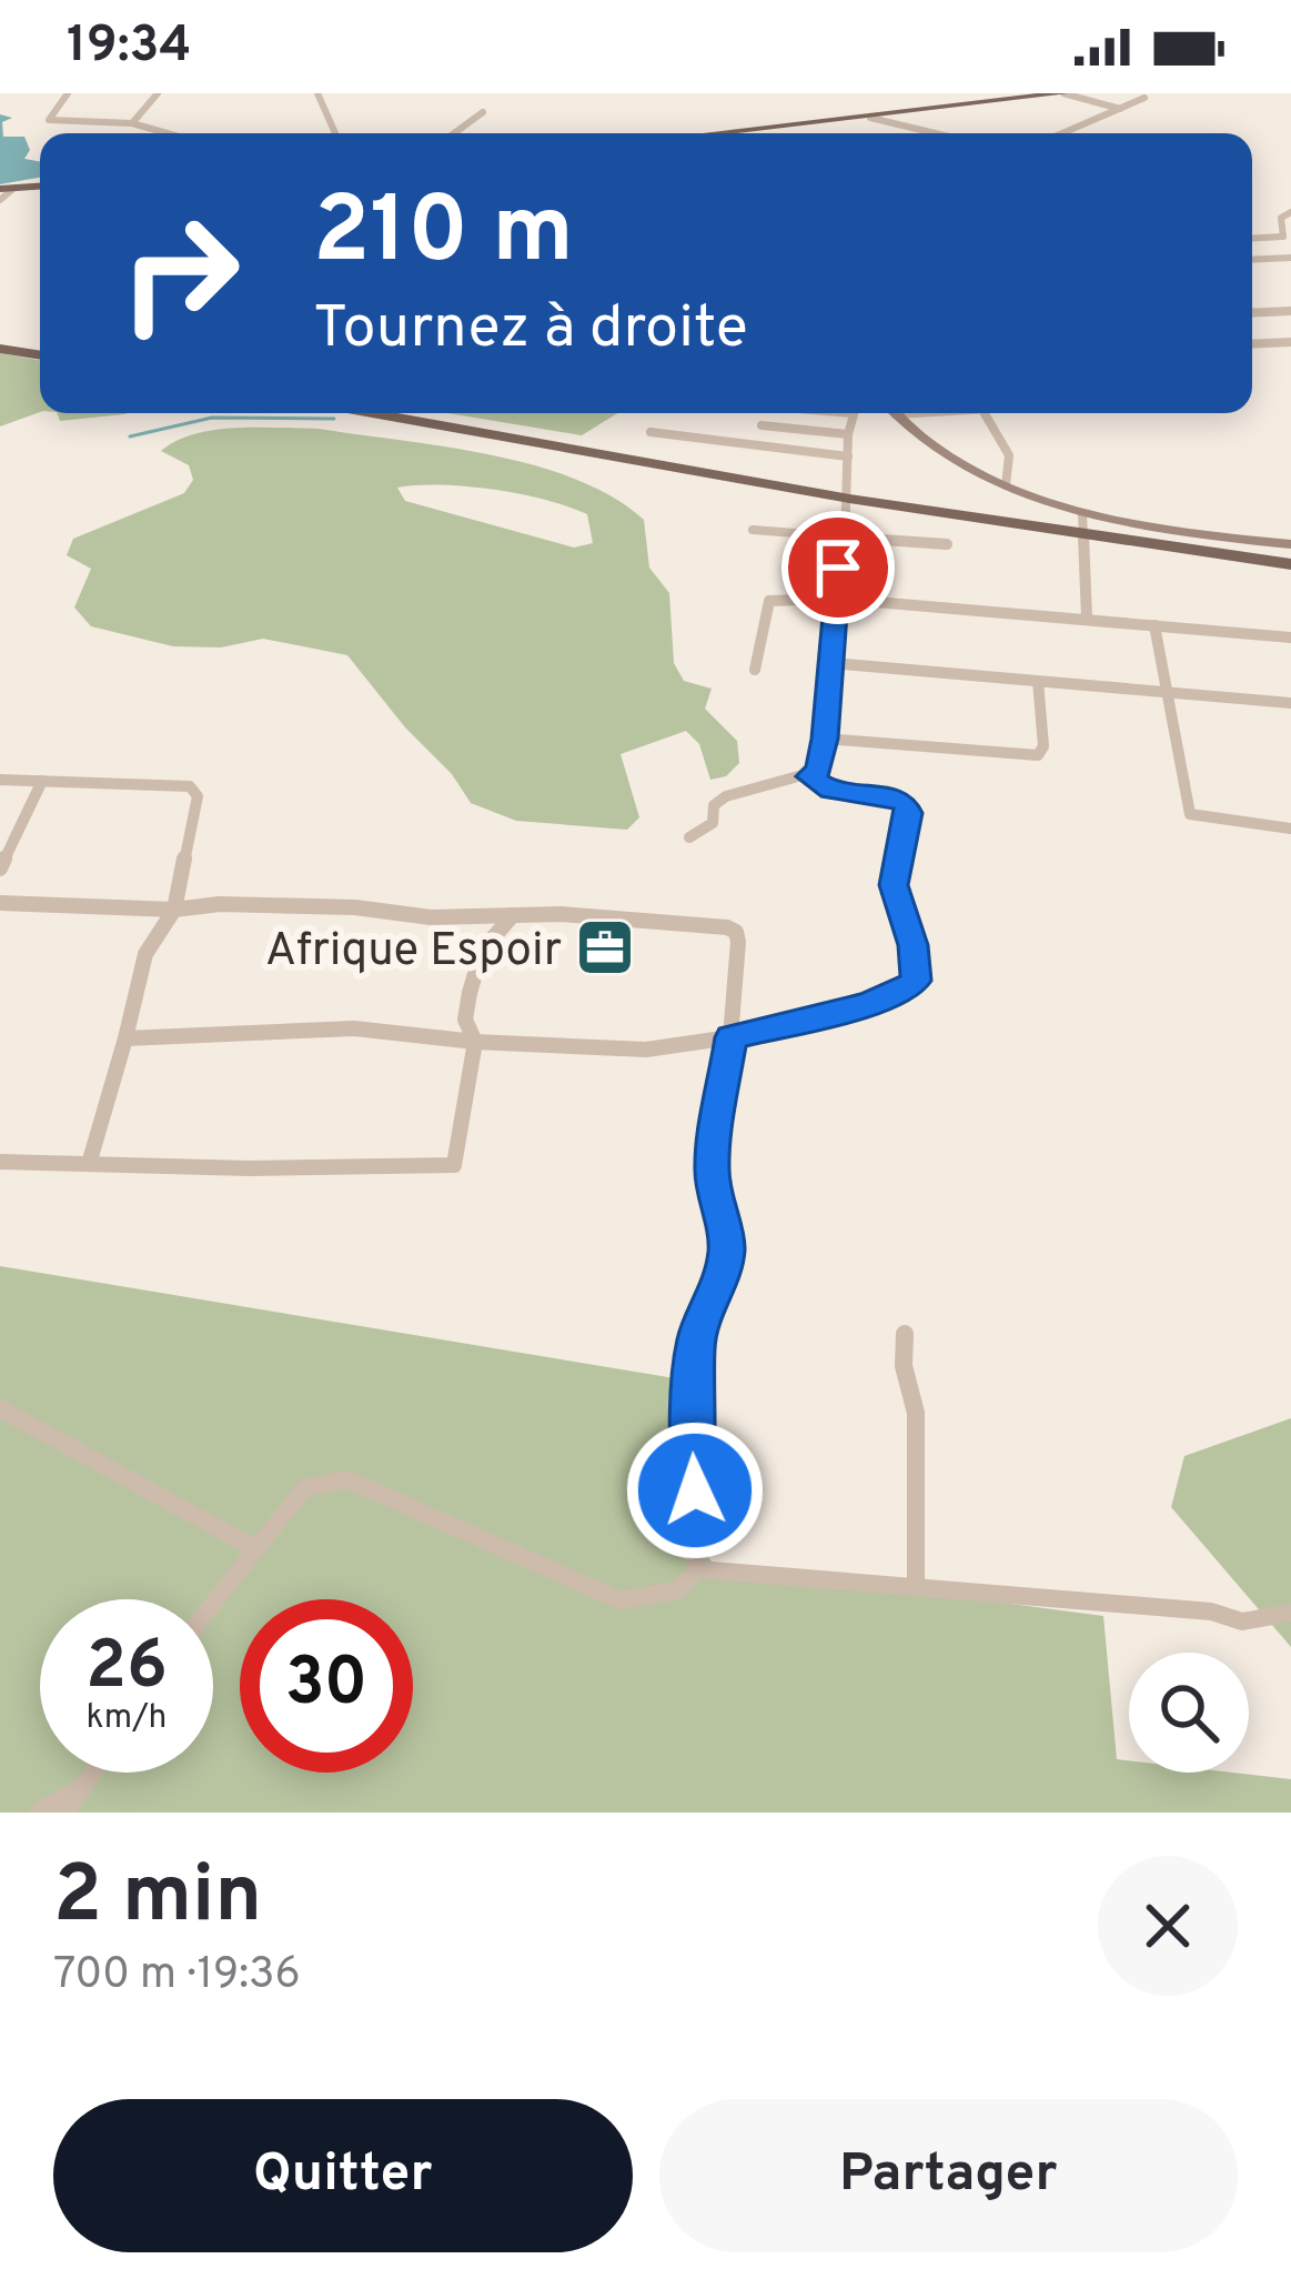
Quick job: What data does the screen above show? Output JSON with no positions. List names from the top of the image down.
{
  "places": {
    "office": ["Afrique Espoir"]
  },
  "page": {
    "status": "19:34",
    "turn": ["210 m", "Tournez à droite"],
    "speed": "26 km/h",
    "limit": "30",
    "heading": ["2 min", "700 m · 19:36"],
    "buttons": ["Quitter", "Partager"]
  }
}
